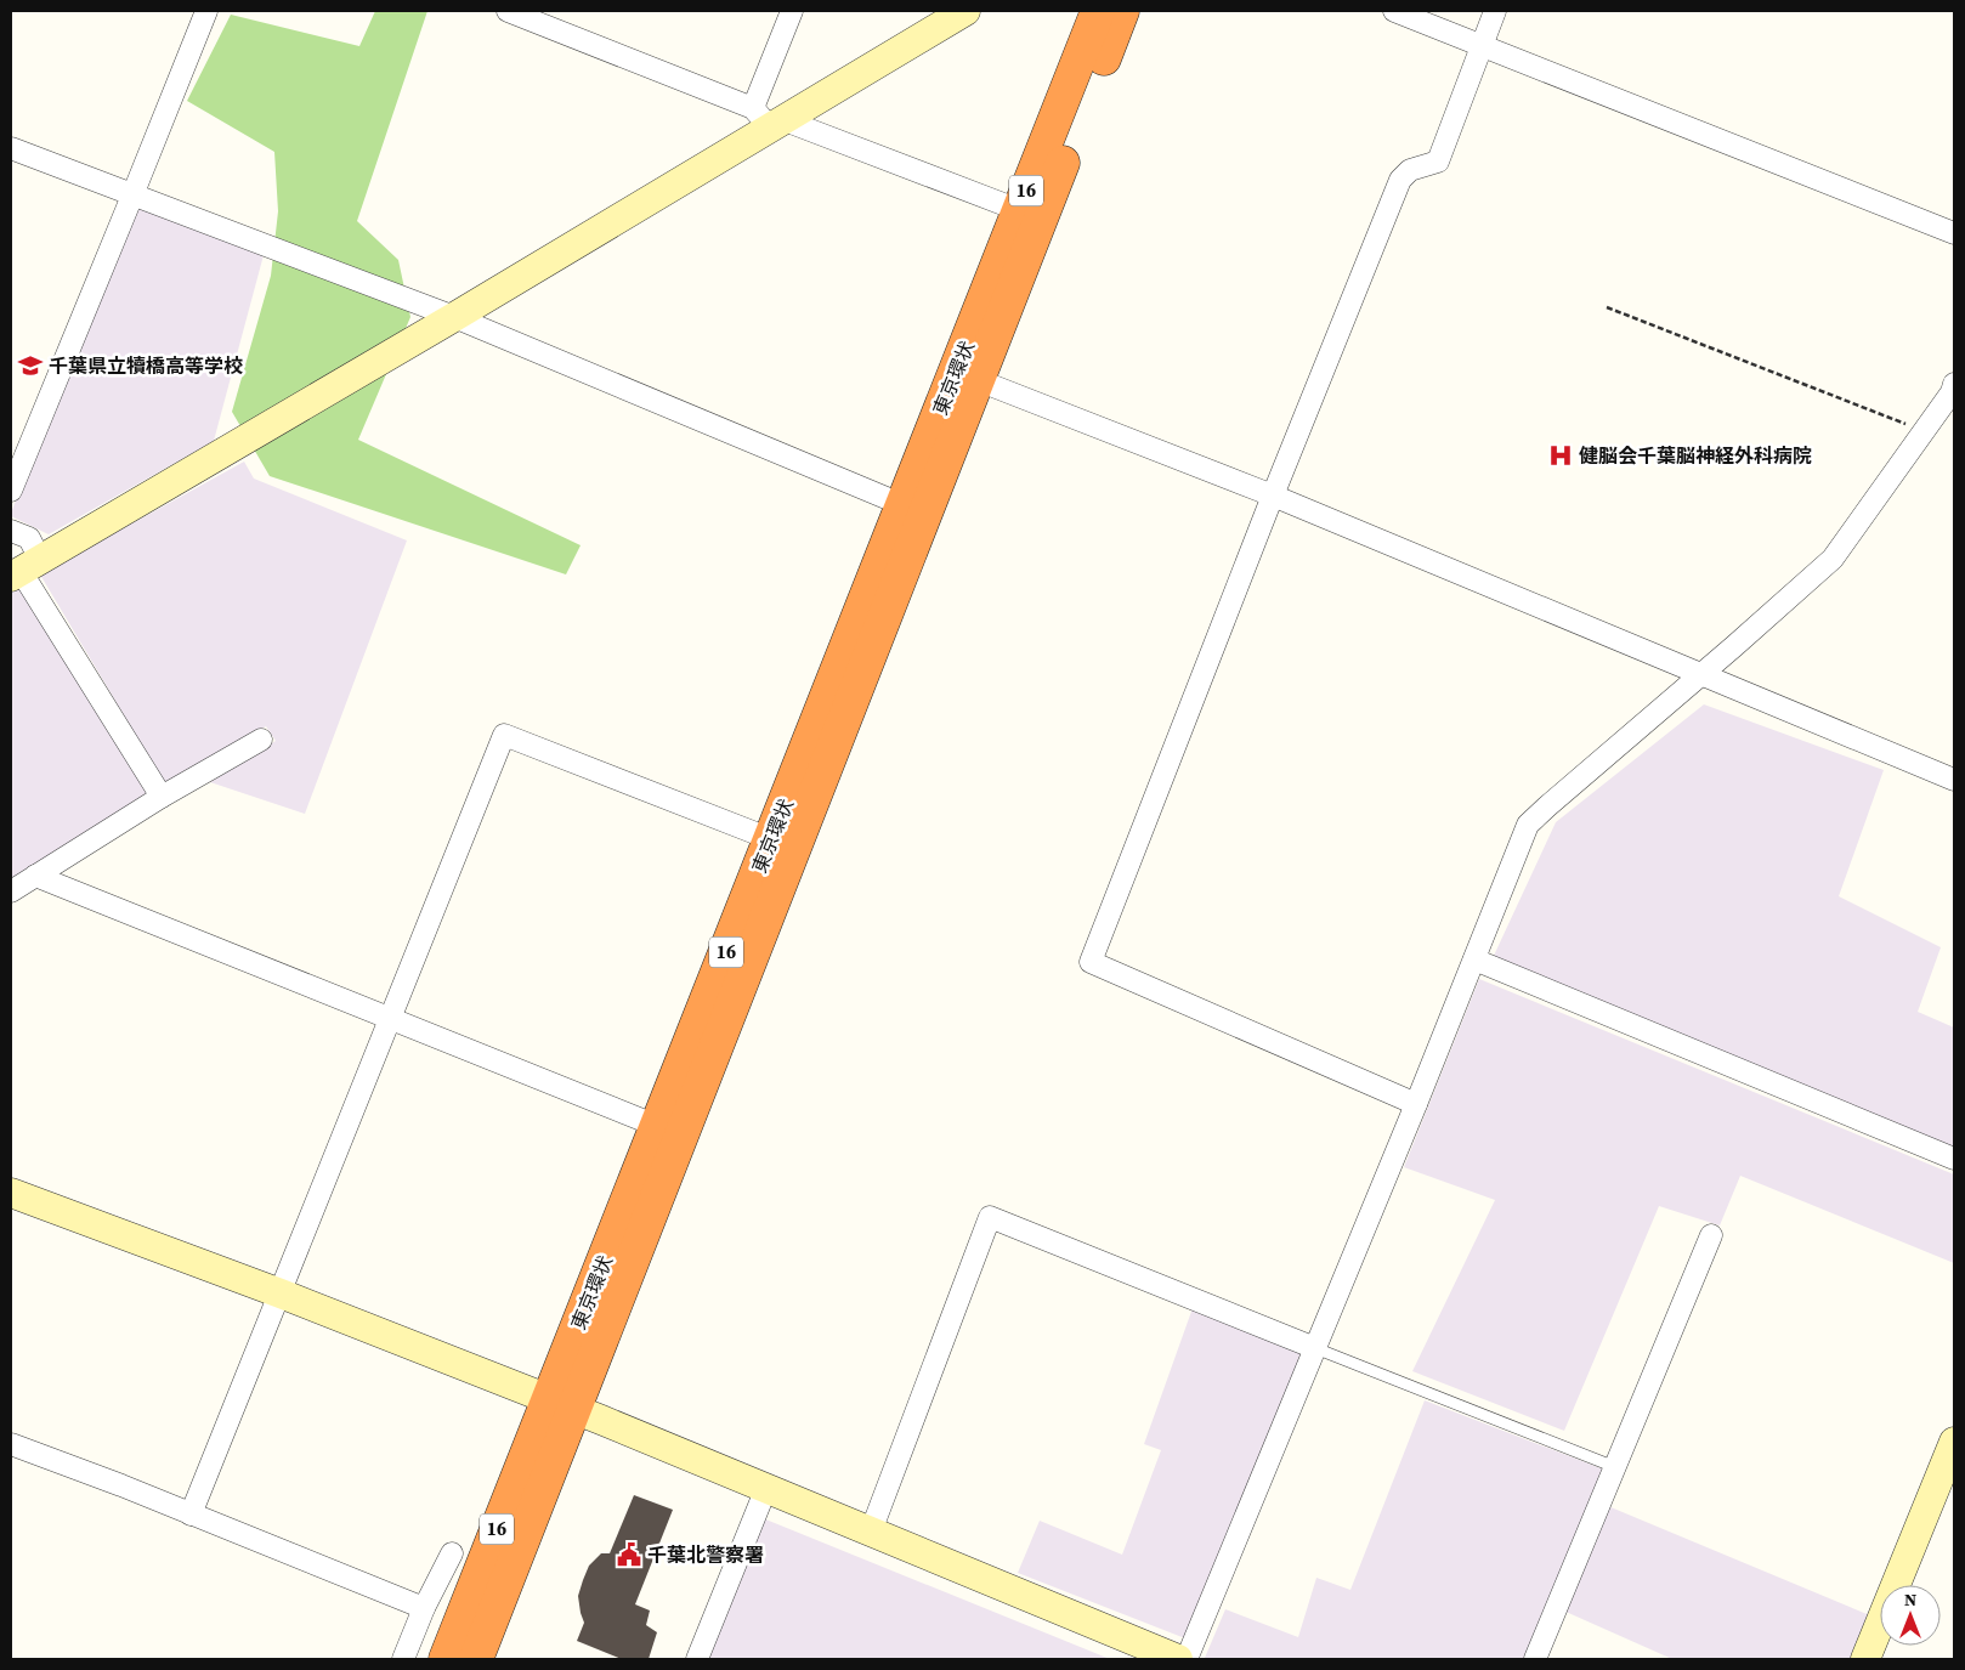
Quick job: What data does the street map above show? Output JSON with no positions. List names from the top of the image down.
{
  "streets": {
    "highway": ["16", "東京環状"]
  },
  "places": {
    "school or university": ["千葉県立犢橋高等学校"],
    "hospital": ["健脳会千葉脳神経外科病院"],
    "public building": ["千葉北警察署"]
  },
  "north": "top"
}
